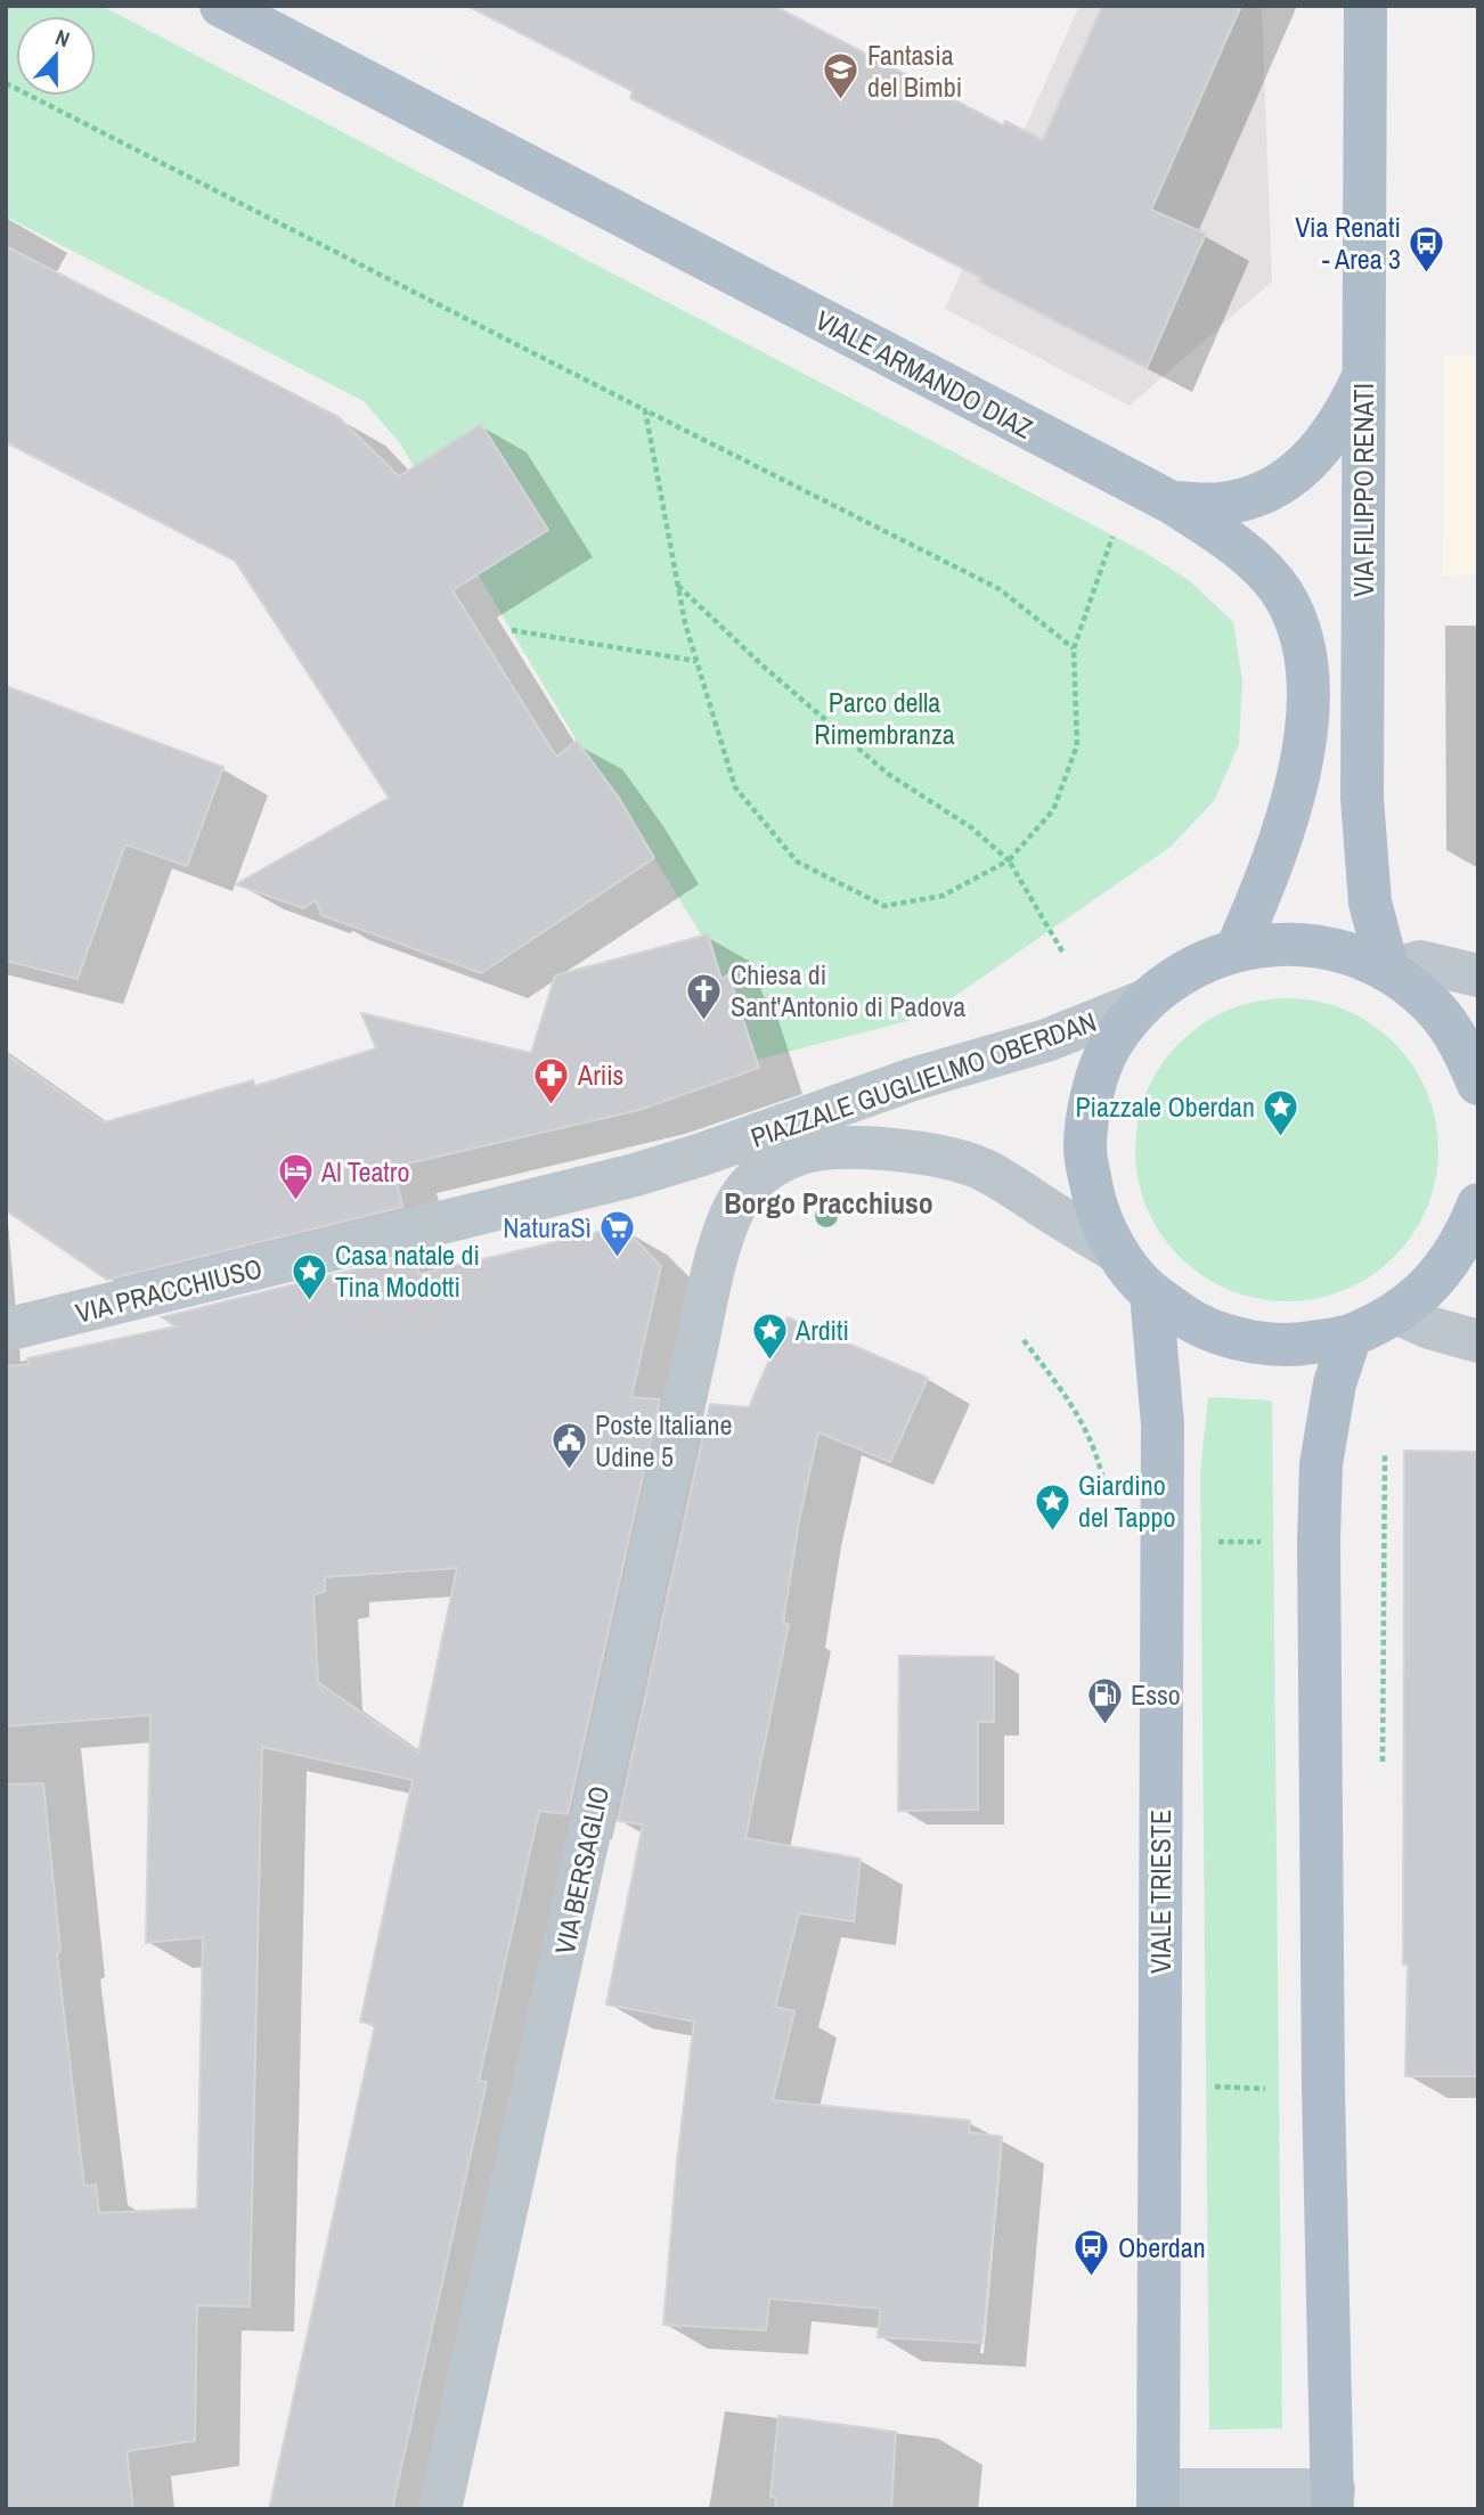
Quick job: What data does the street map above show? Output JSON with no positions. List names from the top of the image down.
{
  "streets": {
    "main road": [
      "VIALE ARMANDO DIAZ",
      "VIA FILIPPO RENATI",
      "PIAZZALE GUGLIELMO OBERDAN",
      "VIALE TRIESTE"
    ],
    "street": ["VIA PRACCHIUSO", "VIA BERSAGLIO"]
  },
  "crossings": [
    ["VIALE ARMANDO DIAZ", "PIAZZALE GUGLIELMO OBERDAN"],
    ["VIA FILIPPO RENATI", "PIAZZALE GUGLIELMO OBERDAN"],
    ["PIAZZALE GUGLIELMO OBERDAN", "VIA PRACCHIUSO"],
    ["PIAZZALE GUGLIELMO OBERDAN", "VIA BERSAGLIO"],
    ["PIAZZALE GUGLIELMO OBERDAN", "VIALE TRIESTE"],
    ["VIA PRACCHIUSO", "VIA BERSAGLIO"]
  ],
  "districts": ["Borgo Pracchiuso"],
  "parks": ["Parco della Rimembranza"],
  "places": {
    "school or university": ["Fantasia del Bimbi"],
    "bus stop": ["Via Renati - Area 3", "Oberdan"],
    "church": ["Chiesa di Sant'Antonio di Padova"],
    "pharmacy": ["Ariis"],
    "place": [
      "Piazzale Oberdan",
      "Casa natale di Tina Modotti",
      "Arditi",
      "Giardino del Tappo"
    ],
    "hotel": ["Al Teatro"],
    "supermarket": ["NaturaSì"],
    "public building": ["Poste Italiane Udine 5"],
    "fuel station": ["Esso"]
  },
  "north": "top"
}
